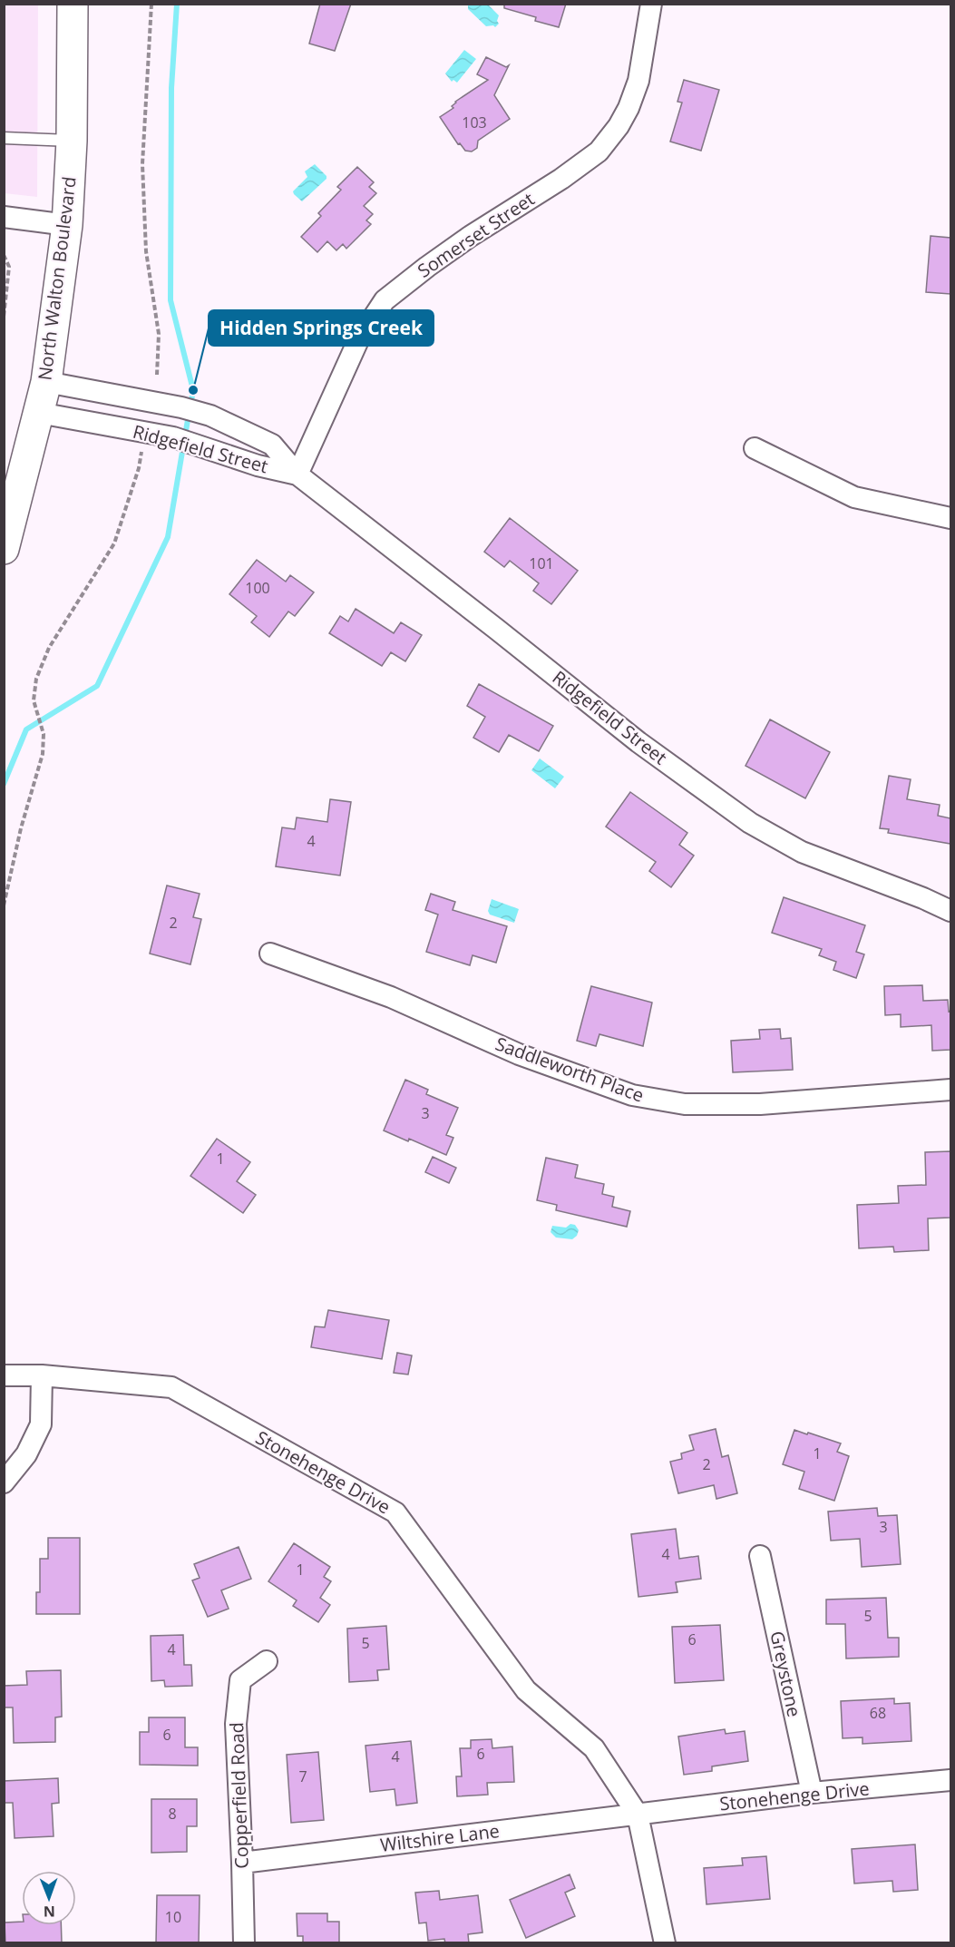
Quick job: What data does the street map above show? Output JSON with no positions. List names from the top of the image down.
{
  "streets": {
    "main road": ["North Walton Boulevard"],
    "street": [
      "Somerset Street",
      "Ridgefield Street",
      "Saddleworth Place",
      "Stonehenge Drive",
      "Greystone",
      "Copperfield Road",
      "Wiltshire Lane"
    ]
  },
  "crossings": [
    ["Somerset Street", "Ridgefield Street"],
    ["North Walton Boulevard", "Ridgefield Street"],
    ["Stonehenge Drive", "Greystone"],
    ["Stonehenge Drive", "Wiltshire Lane"],
    ["Copperfield Road", "Wiltshire Lane"]
  ],
  "places": ["Hidden Springs Creek"],
  "house_numbers": [
    "103",
    "101",
    "100",
    "4",
    "2",
    "3",
    "1",
    "1",
    "2",
    "3",
    "4",
    "1",
    "5",
    "6",
    "5",
    "4",
    "68",
    "6",
    "6",
    "4",
    "7",
    "8",
    "10"
  ],
  "north": "bottom"
}
